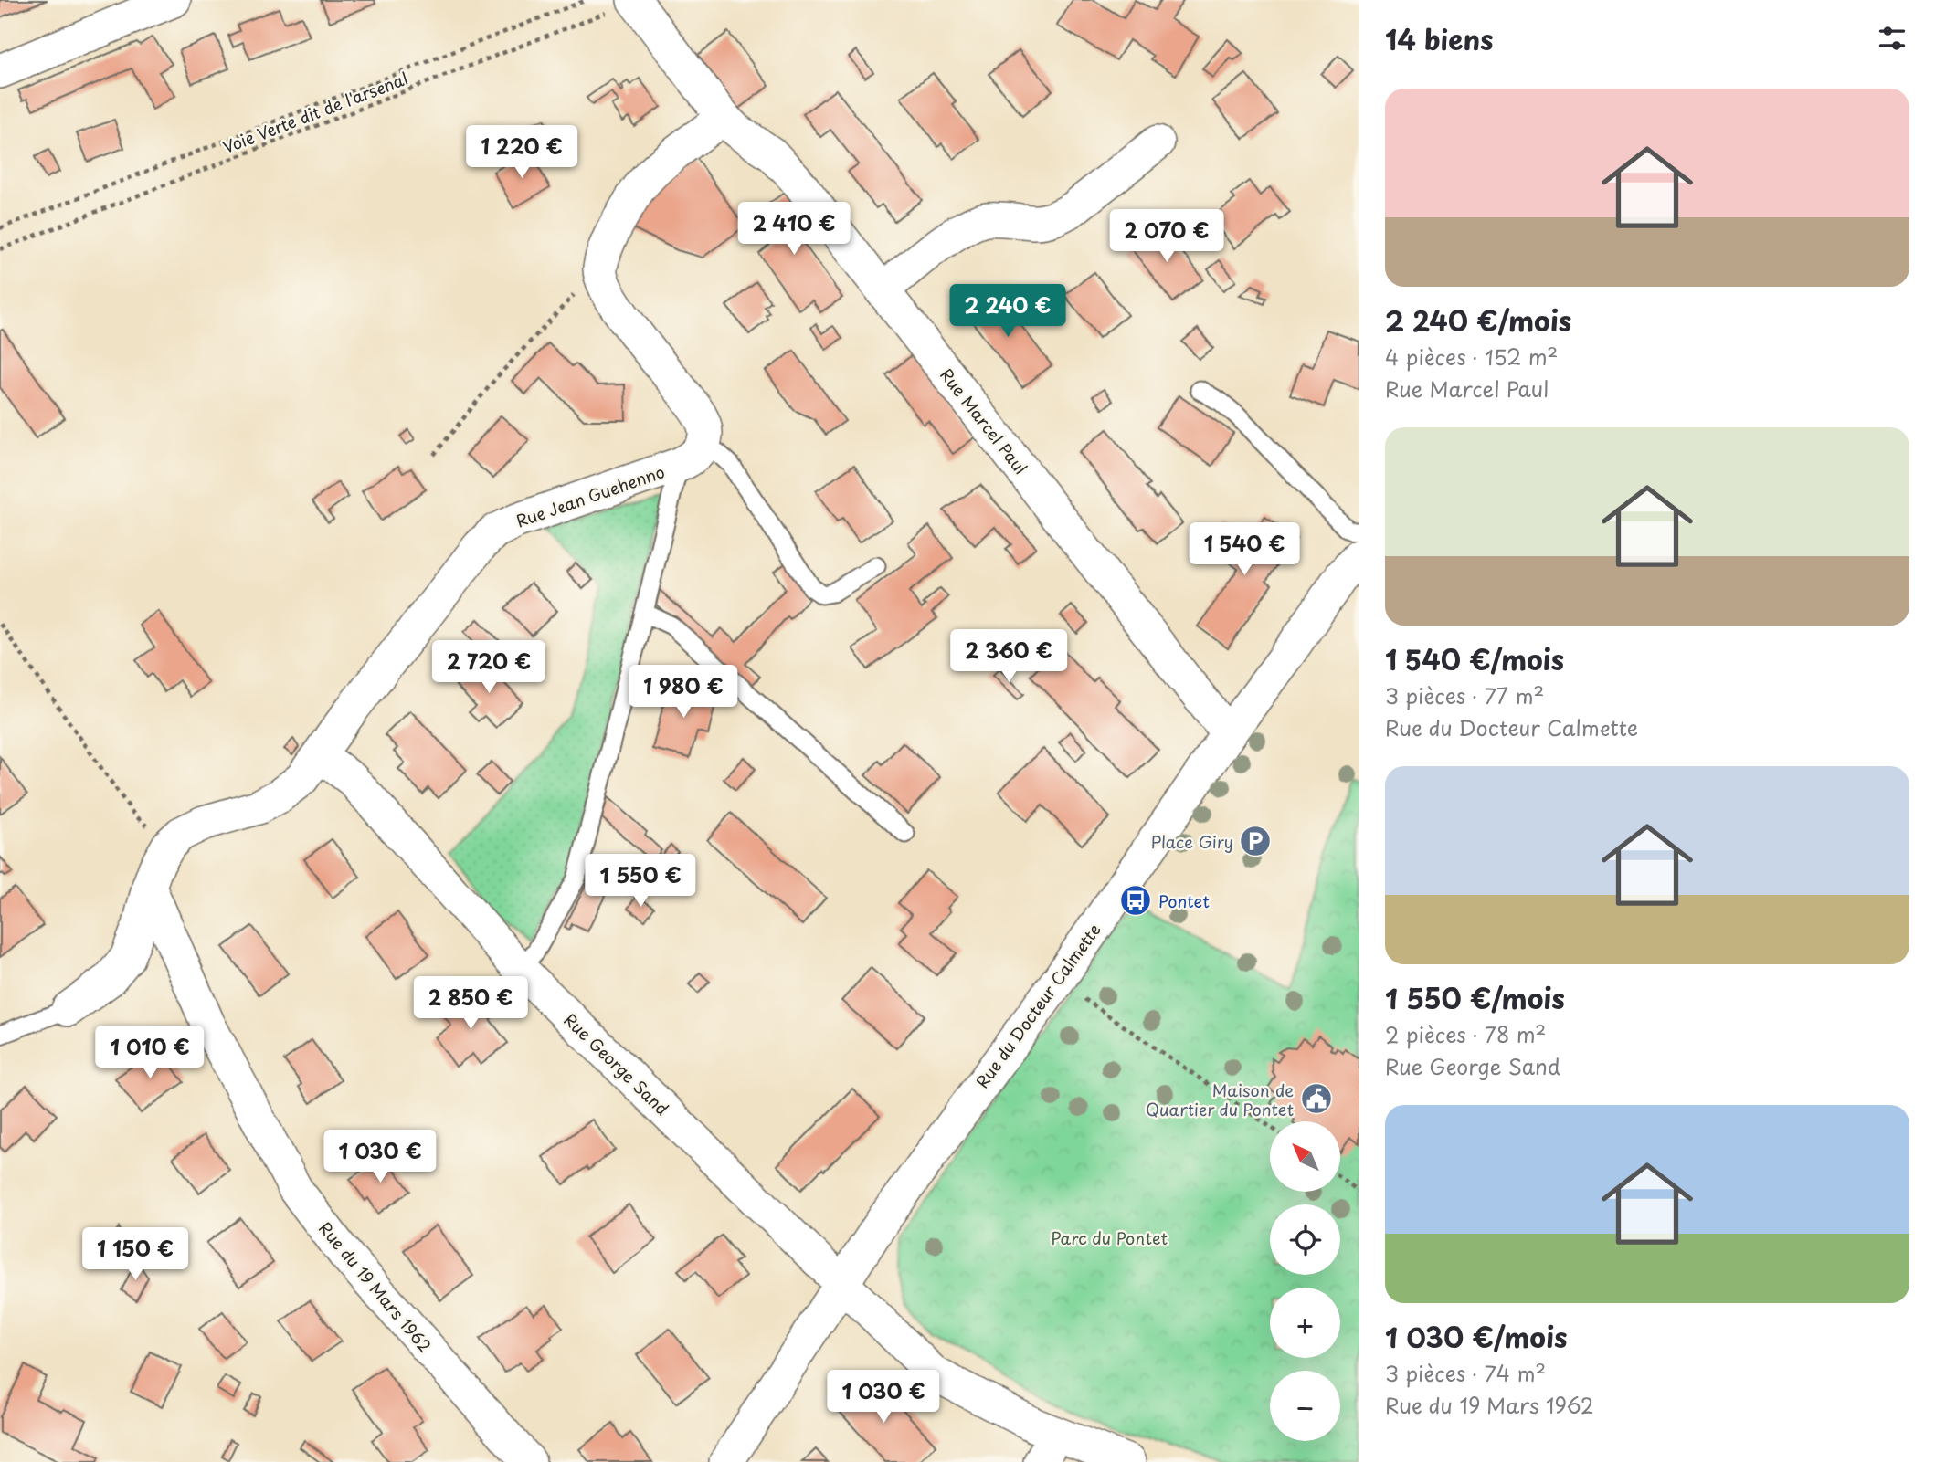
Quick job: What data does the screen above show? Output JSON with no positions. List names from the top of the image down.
{
  "streets": {
    "street": [
      "Rue Marcel Paul",
      "Rue Jean Guehenno",
      "Rue du Docteur Calmette",
      "Rue George Sand",
      "Rue du 19 Mars 1962"
    ],
    "path": ["Voie Verte dit de l'arsenal"]
  },
  "crossings": [
    ["Voie Verte dit de l'arsenal", "Rue Marcel Paul"],
    ["Rue Marcel Paul", "Rue du Docteur Calmette"],
    ["Rue Jean Guehenno", "Rue George Sand"],
    ["Rue Jean Guehenno", "Rue du 19 Mars 1962"],
    ["Rue du Docteur Calmette", "Rue George Sand"]
  ],
  "parks": ["Parc du Pontet"],
  "places": {
    "parking": ["Place Giry"],
    "bus stop": ["Pontet"],
    "public building": ["Maison de Quartier du Pontet"]
  },
  "north": "top left",
  "page": {
    "heading": "14 biens",
    "list": [
      {
        "name": "2 240 €/mois",
        "note": "4 pièces · 152 m² · Rue Marcel Paul"
      },
      {
        "name": "1 540 €/mois",
        "note": "3 pièces · 77 m² · Rue du Docteur Calmette"
      },
      {
        "name": "1 550 €/mois",
        "note": "2 pièces · 78 m² · Rue George Sand"
      },
      {
        "name": "1 030 €/mois",
        "note": "3 pièces · 74 m² · Rue du 19 Mars 1962"
      }
    ],
    "price": [
      "1 220 €",
      "2 410 €",
      "2 070 €",
      "2 240 €",
      "1 540 €",
      "2 360 €",
      "2 720 €",
      "1 980 €",
      "1 550 €",
      "2 850 €",
      "1 010 €",
      "1 030 €",
      "1 150 €",
      "1 030 €"
    ],
    "map_buttons": ["+", "−"]
  }
}
